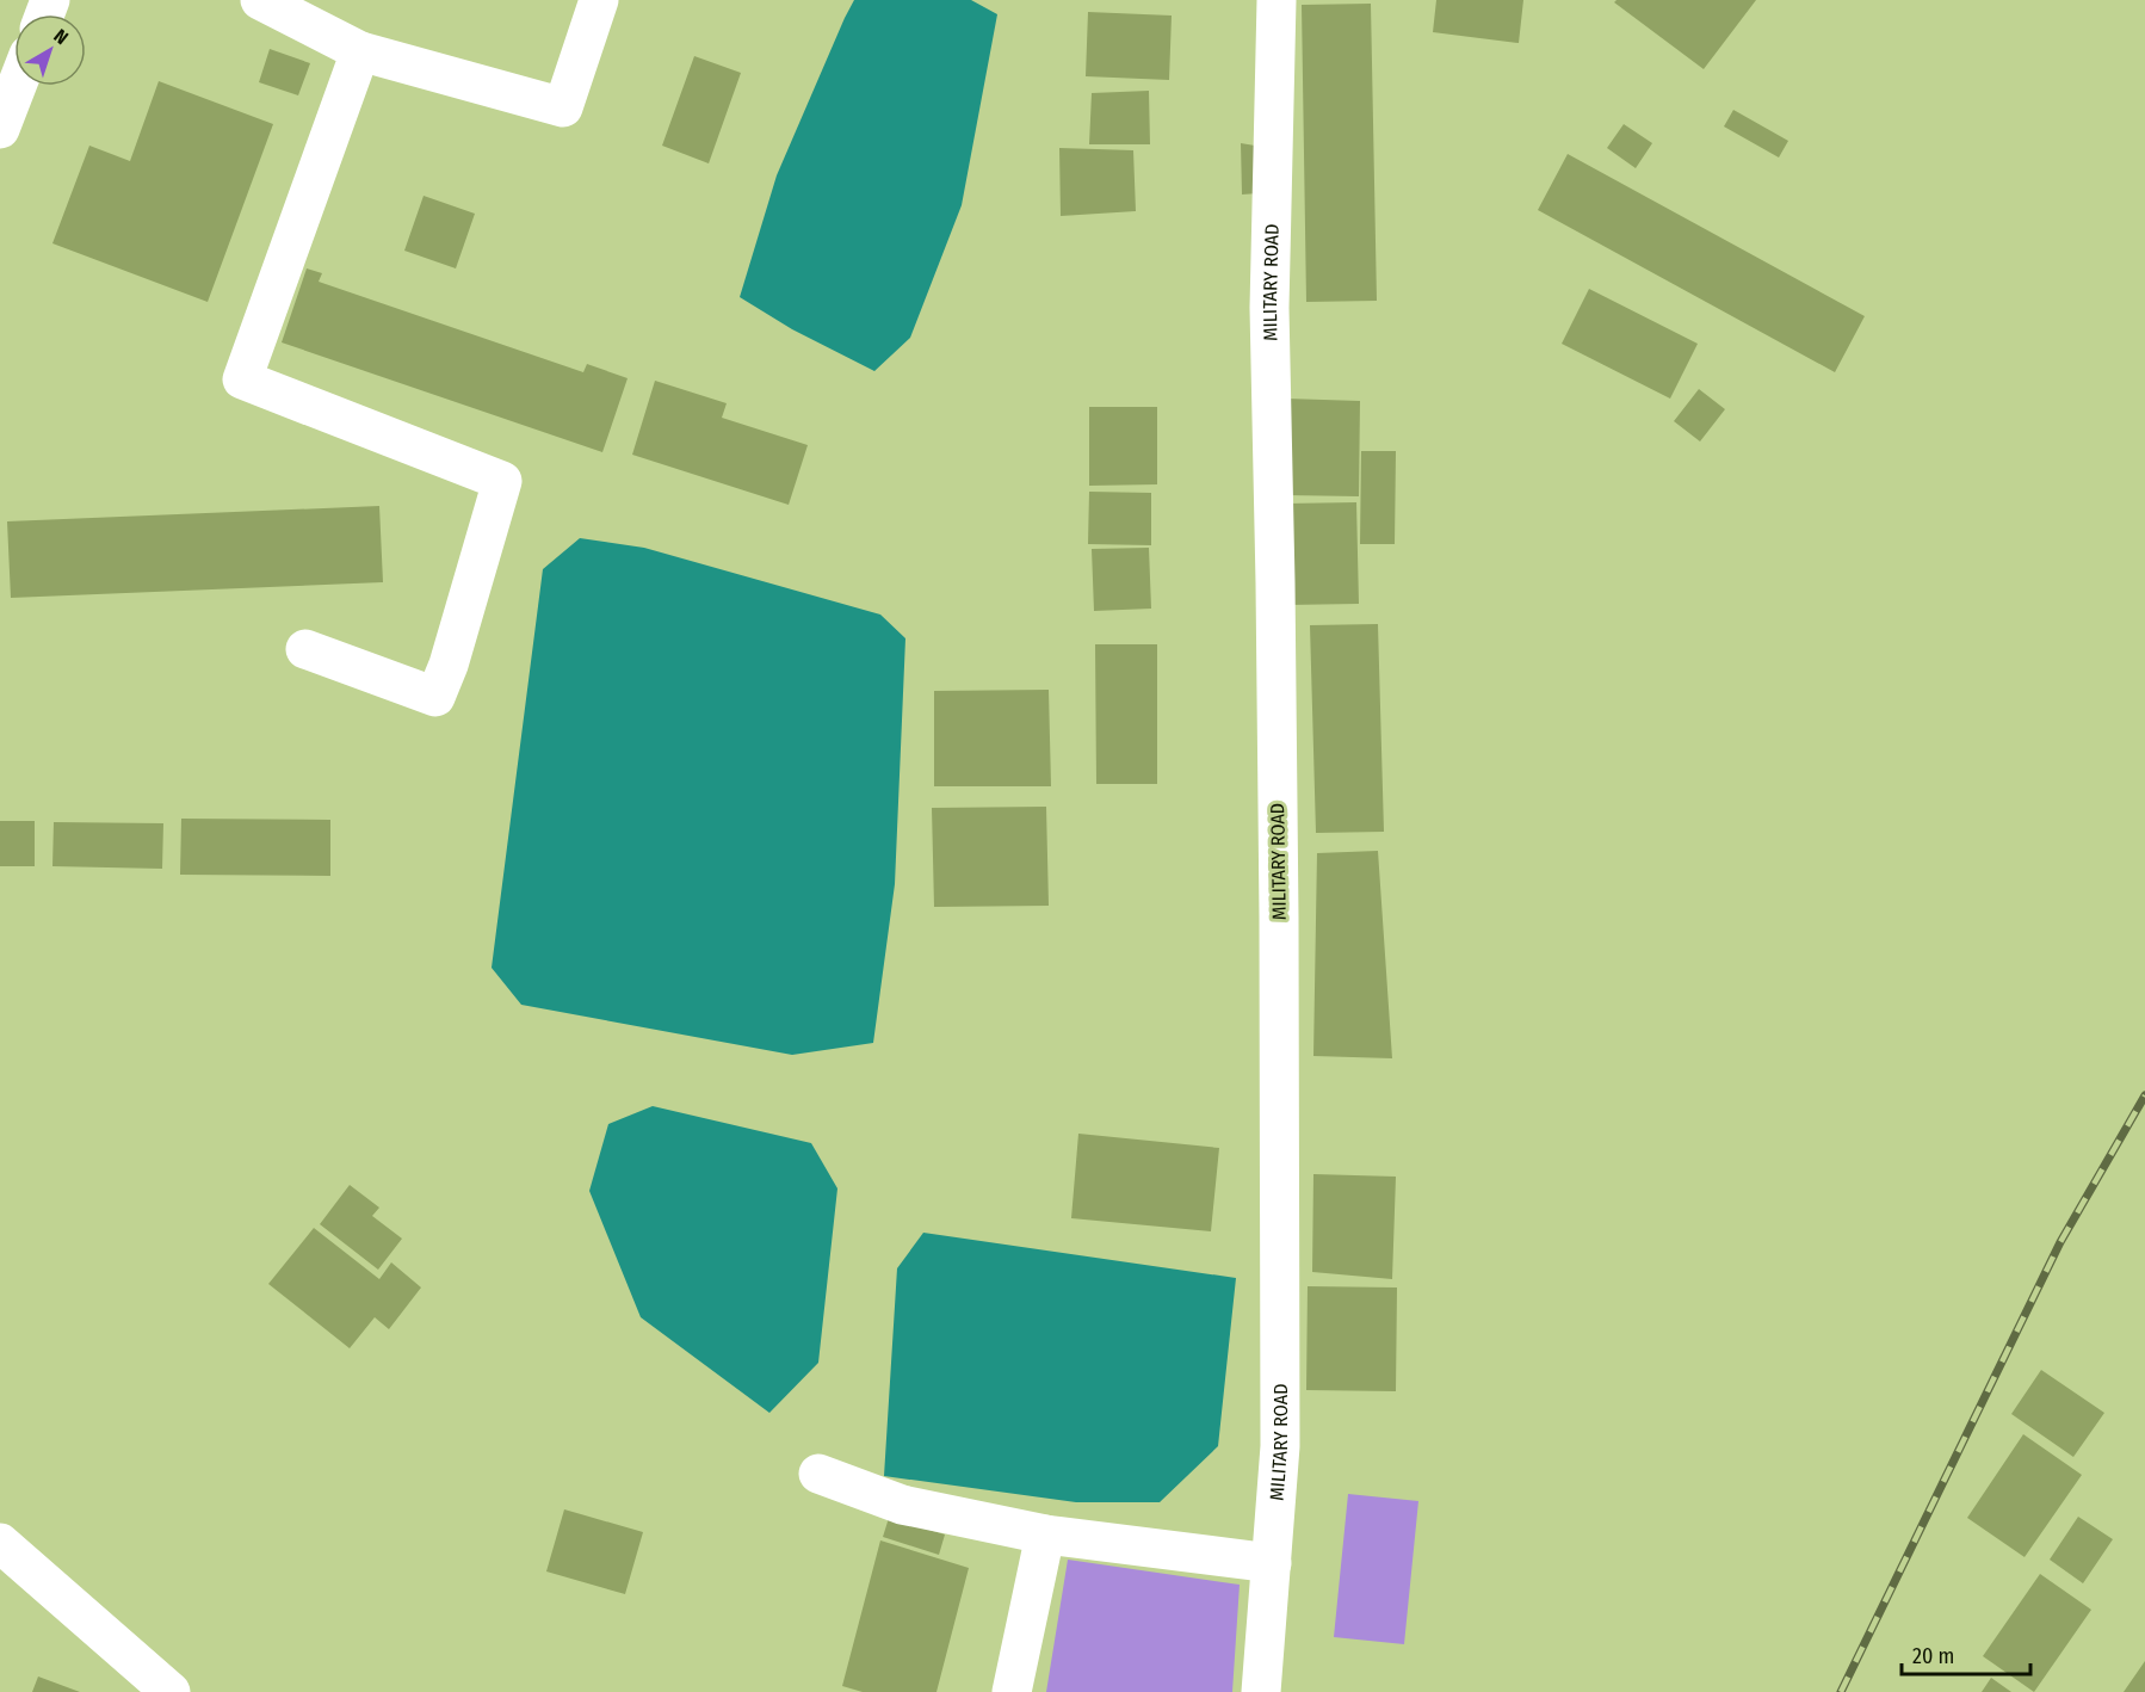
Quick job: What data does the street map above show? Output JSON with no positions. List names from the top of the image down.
{
  "streets": {
    "street": ["MILITARY ROAD"]
  },
  "scale_bar": "20 m",
  "north": "top right"
}
